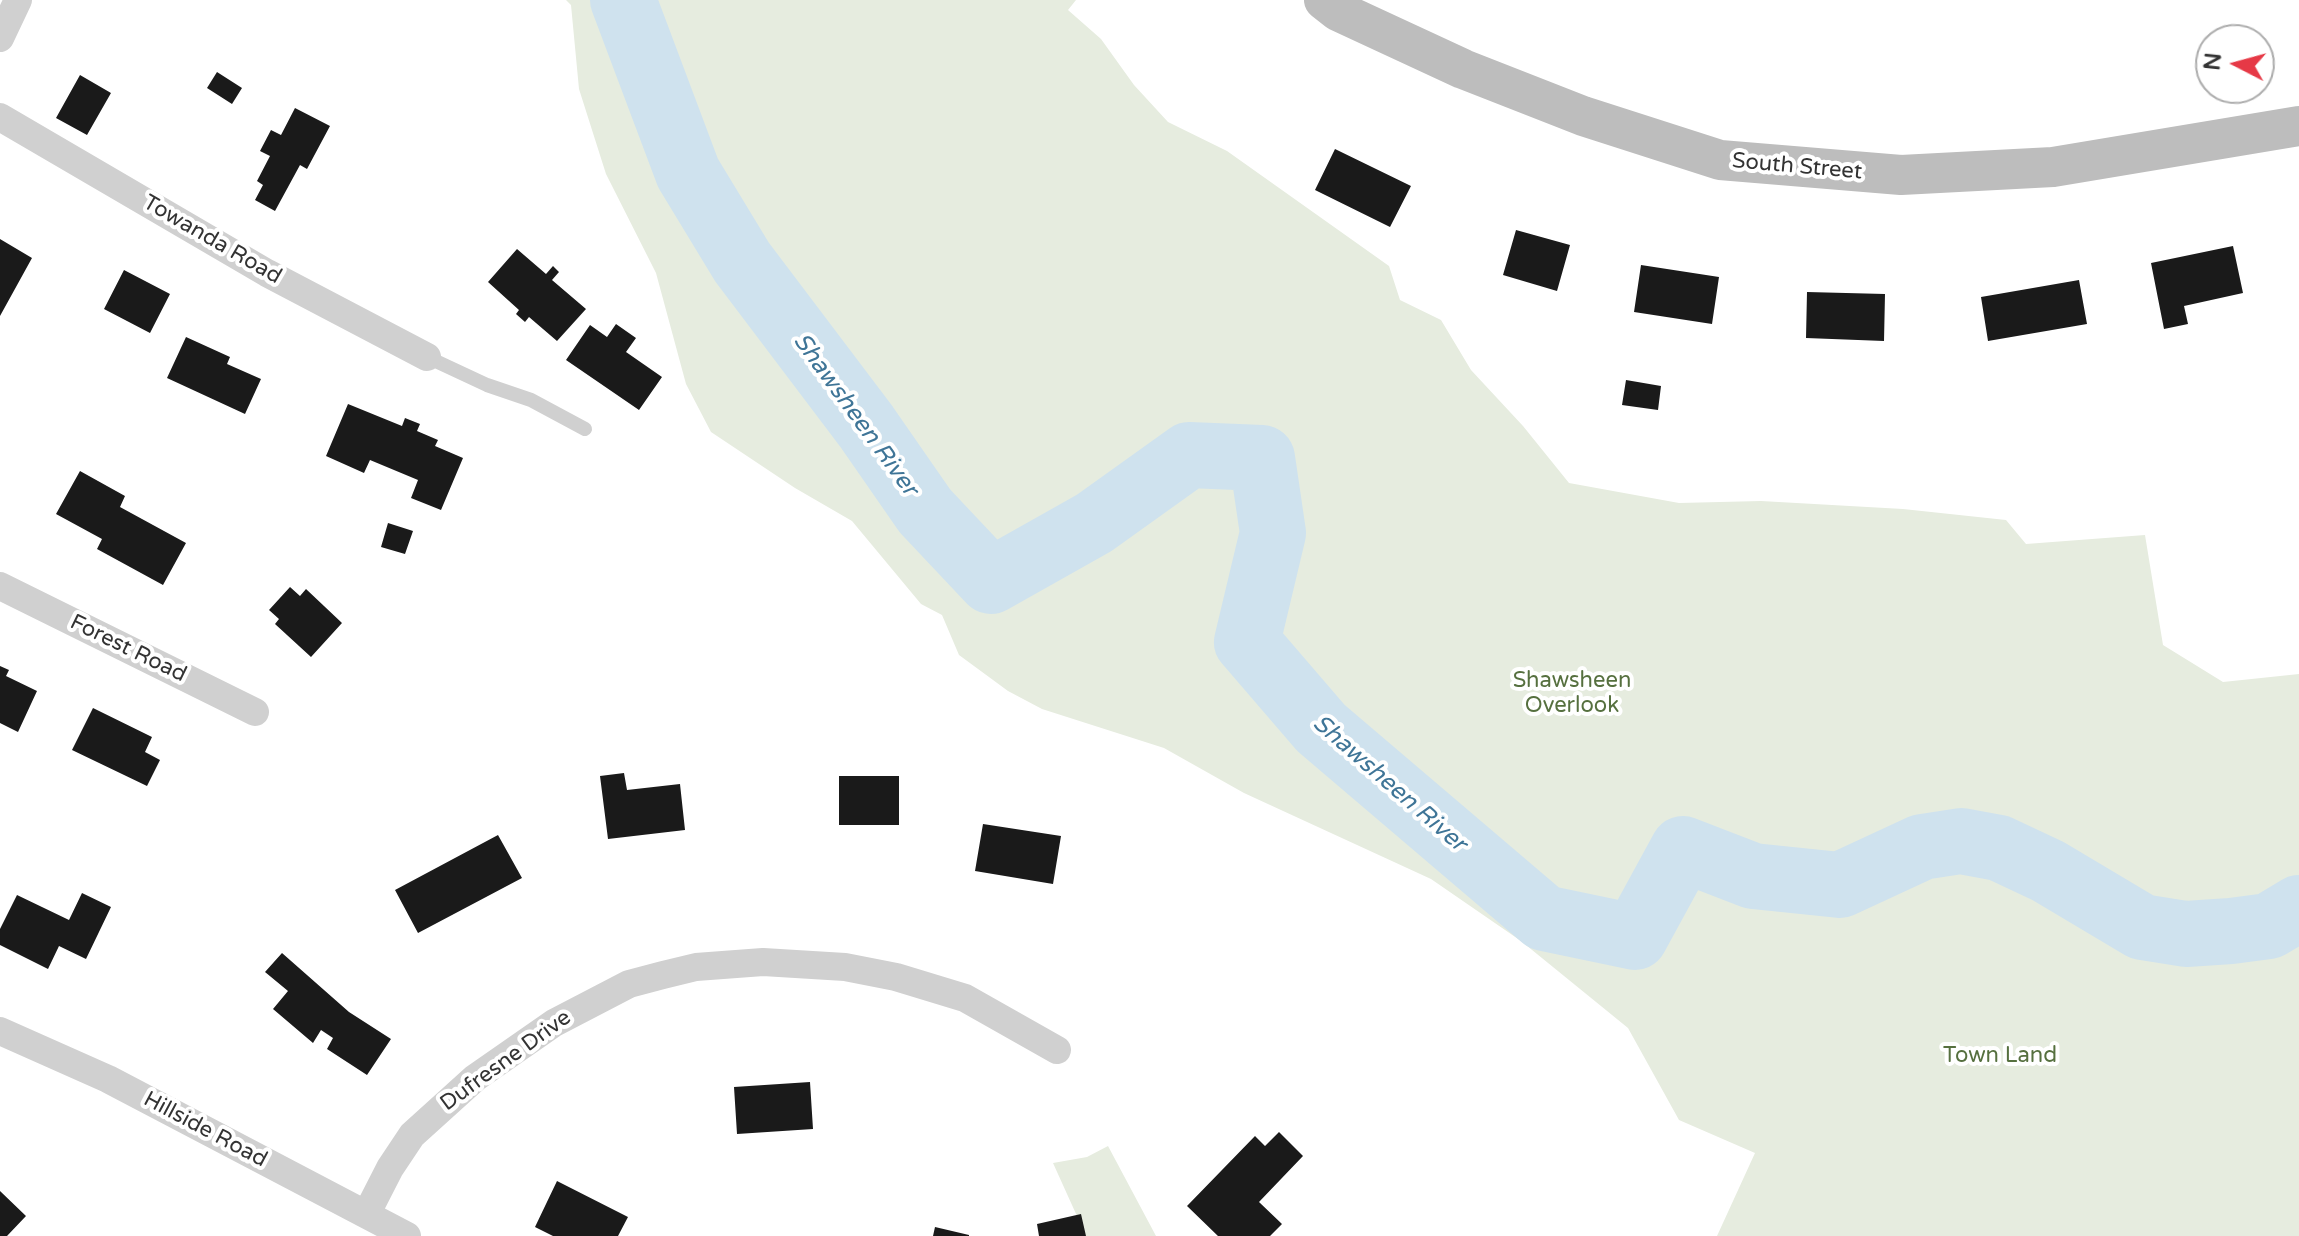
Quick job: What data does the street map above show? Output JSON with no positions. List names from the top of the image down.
{
  "streets": {
    "street": [
      "South Street",
      "Towanda Road",
      "Forest Road",
      "Dufresne Drive",
      "Hillside Road"
    ]
  },
  "crossings": [
    ["Dufresne Drive", "Hillside Road"]
  ],
  "water": ["Shawsheen River"],
  "parks": ["Shawsheen Overlook", "Town Land"],
  "north": "left"
}
